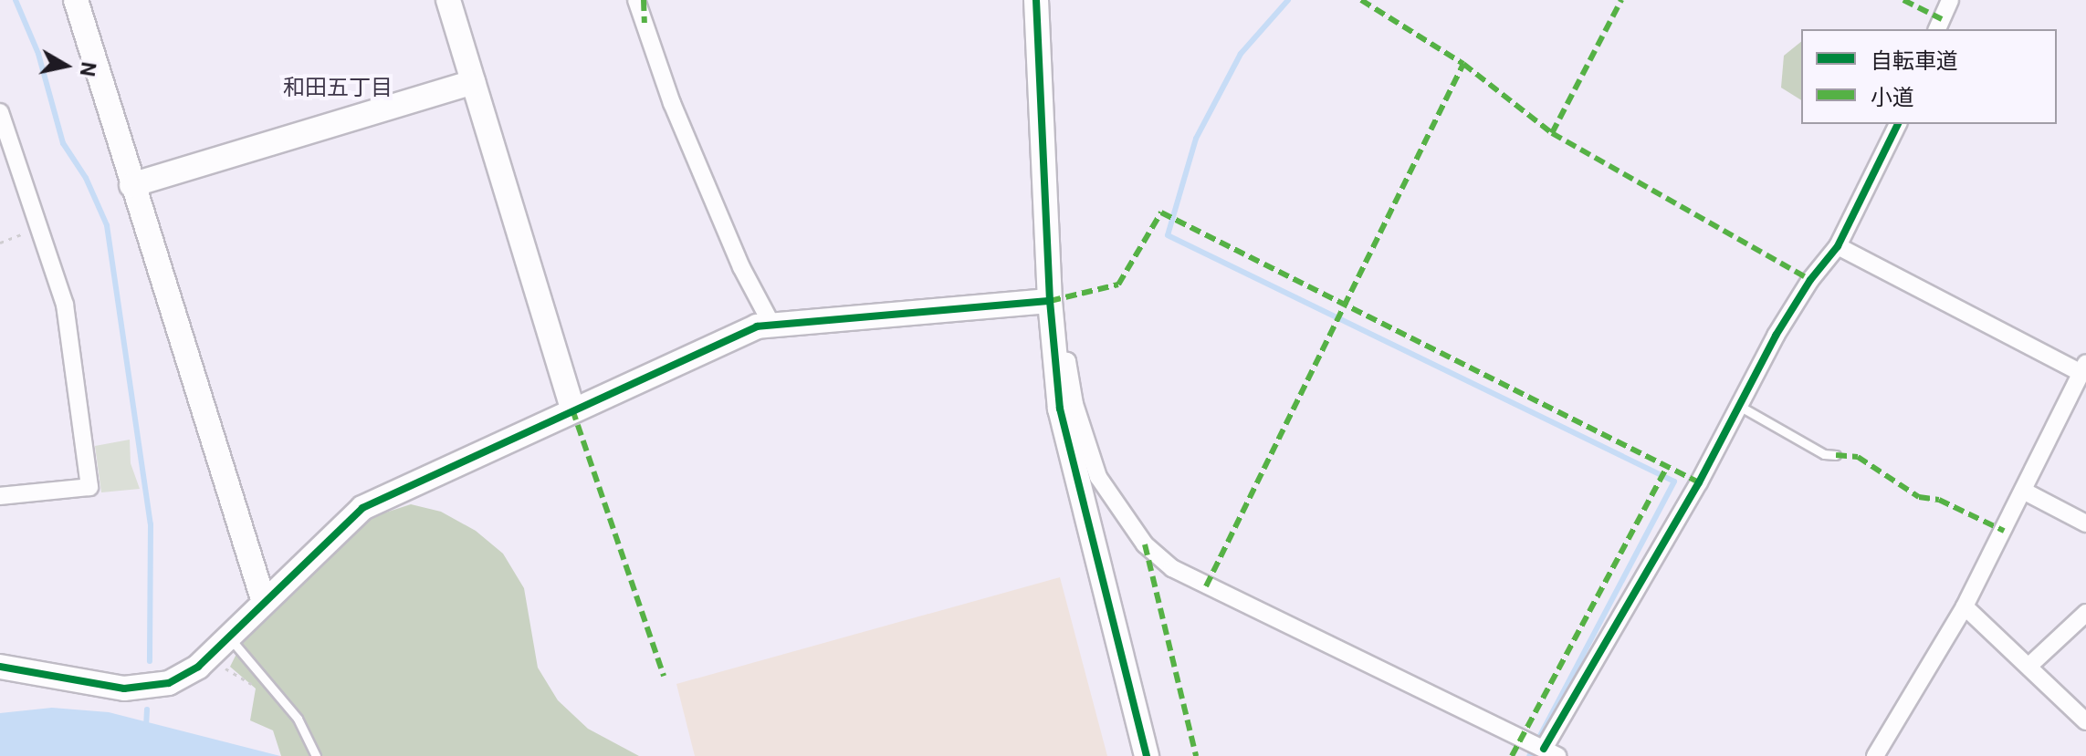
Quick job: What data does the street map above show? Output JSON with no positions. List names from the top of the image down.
{
  "districts": ["和田五丁目"],
  "legend": ["自転車道", "小道"],
  "north": "right"
}
